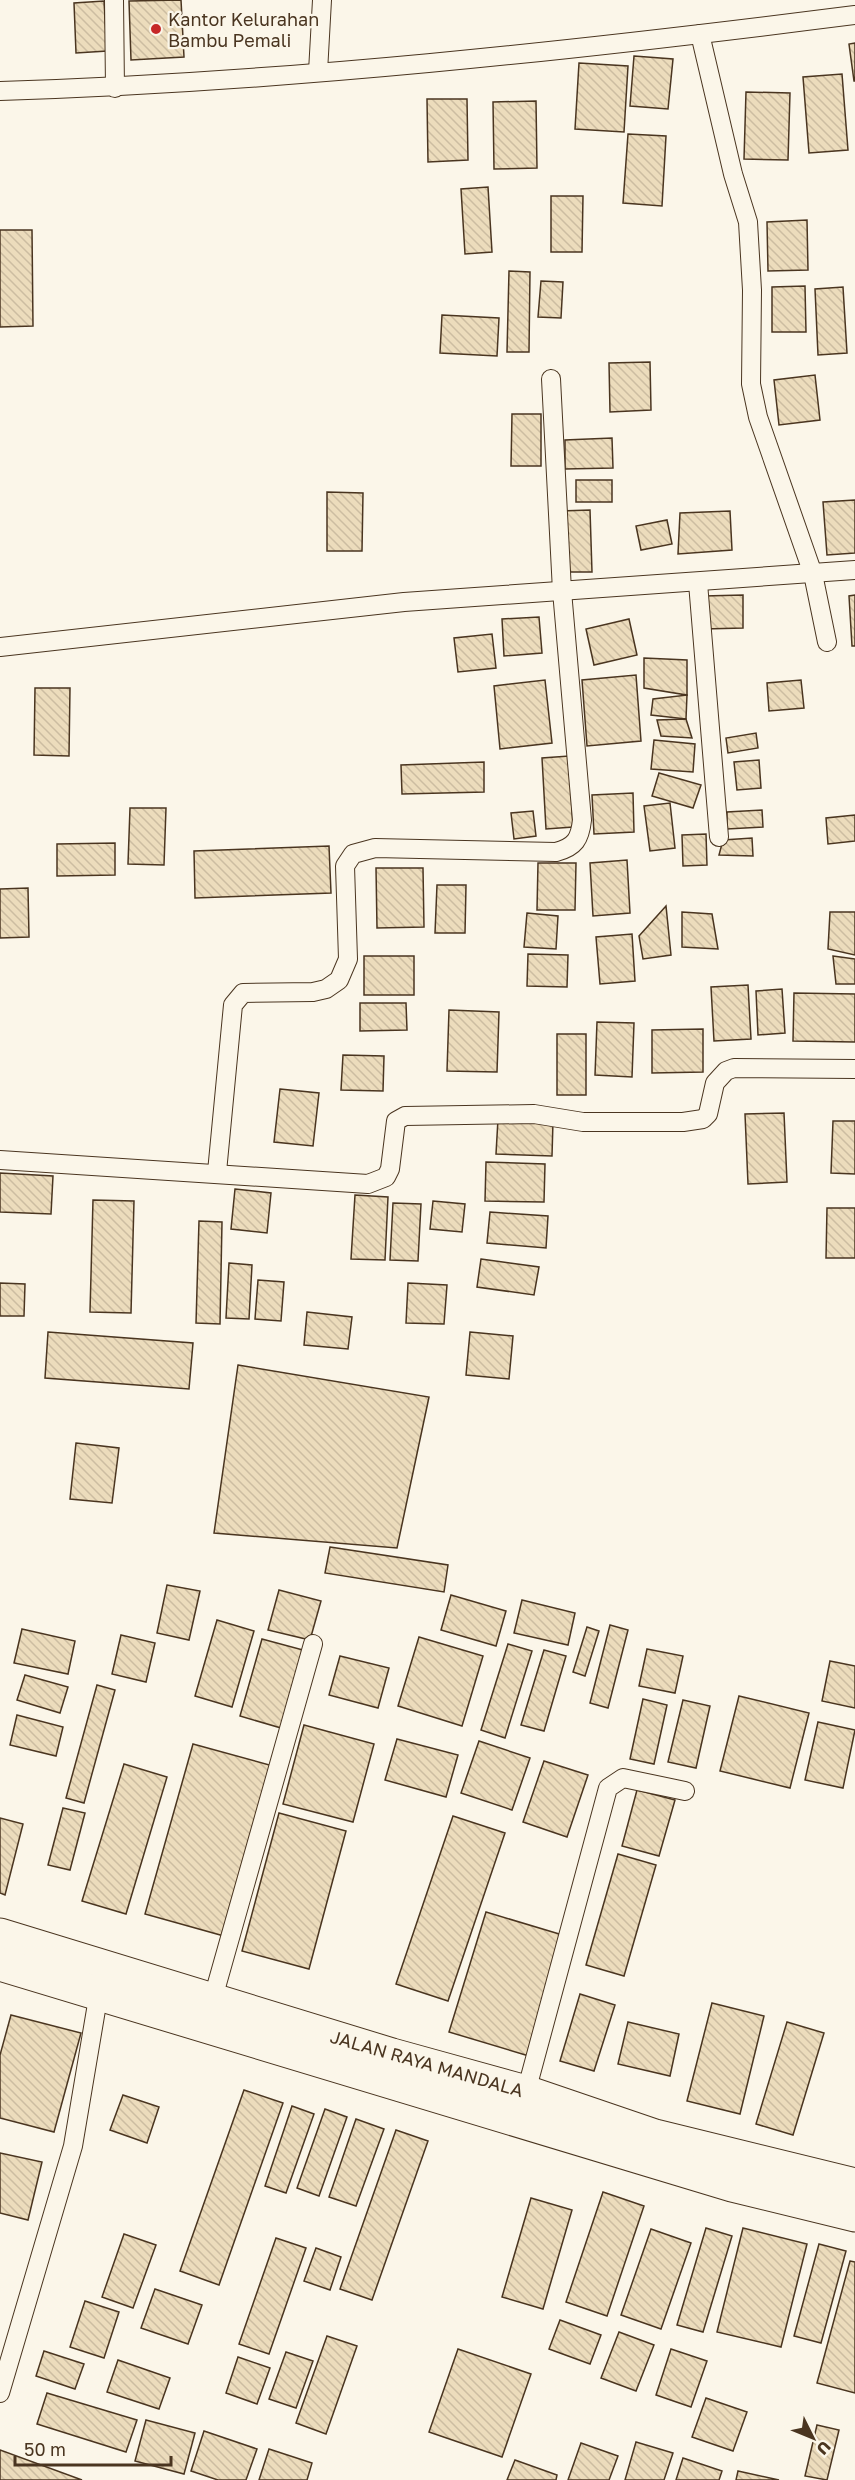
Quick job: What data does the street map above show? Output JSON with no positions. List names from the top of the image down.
{
  "streets": {
    "highway": ["JALAN RAYA MANDALA"]
  },
  "places": ["Kantor Kelurahan Bambu Pemali"],
  "scale_bar": "50 m",
  "north": "bottom right"
}
